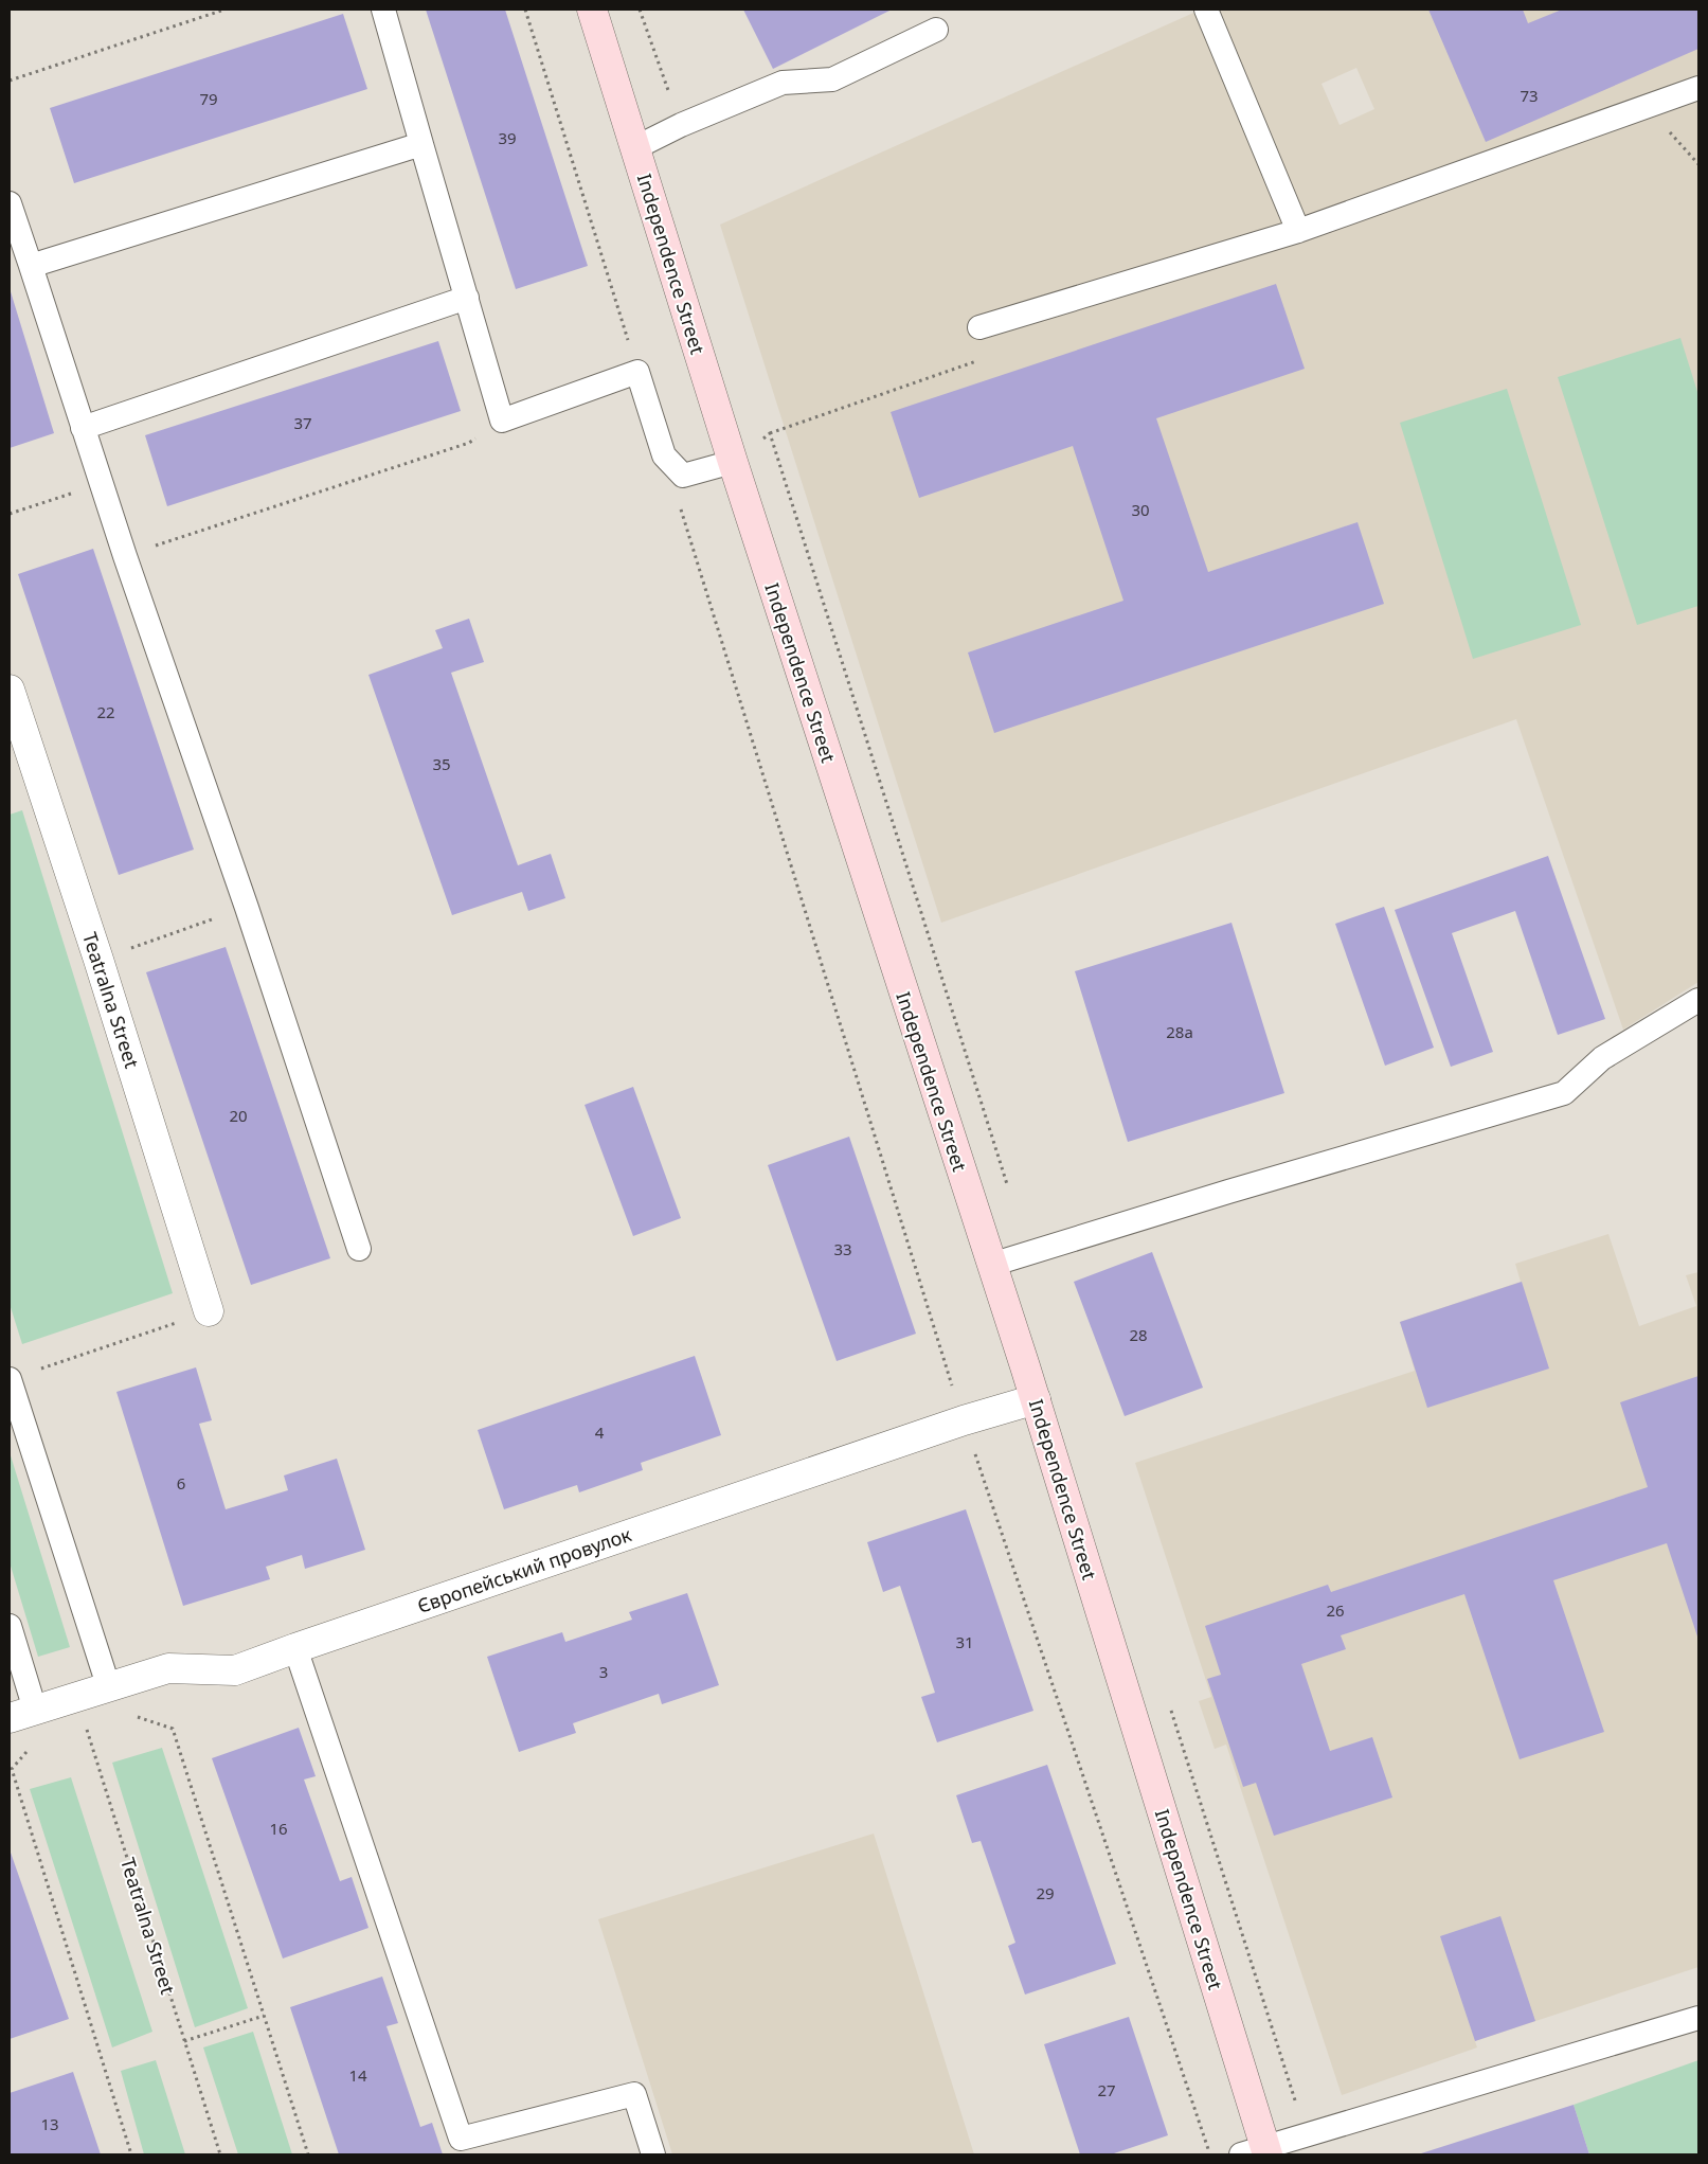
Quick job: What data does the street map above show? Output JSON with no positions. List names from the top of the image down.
{
  "streets": {
    "street": ["Independence Street", "Teatralna Street", "Європейський провулок"]
  },
  "crossings": [
    ["Independence Street", "Європейський провулок"],
    ["Teatralna Street", "Європейський провулок"]
  ],
  "house_numbers": [
    "73",
    "79",
    "39",
    "37",
    "30",
    "22",
    "35",
    "28а",
    "20",
    "33",
    "28",
    "4",
    "6",
    "26",
    "31",
    "3",
    "16",
    "29",
    "14",
    "27",
    "13"
  ]
}
